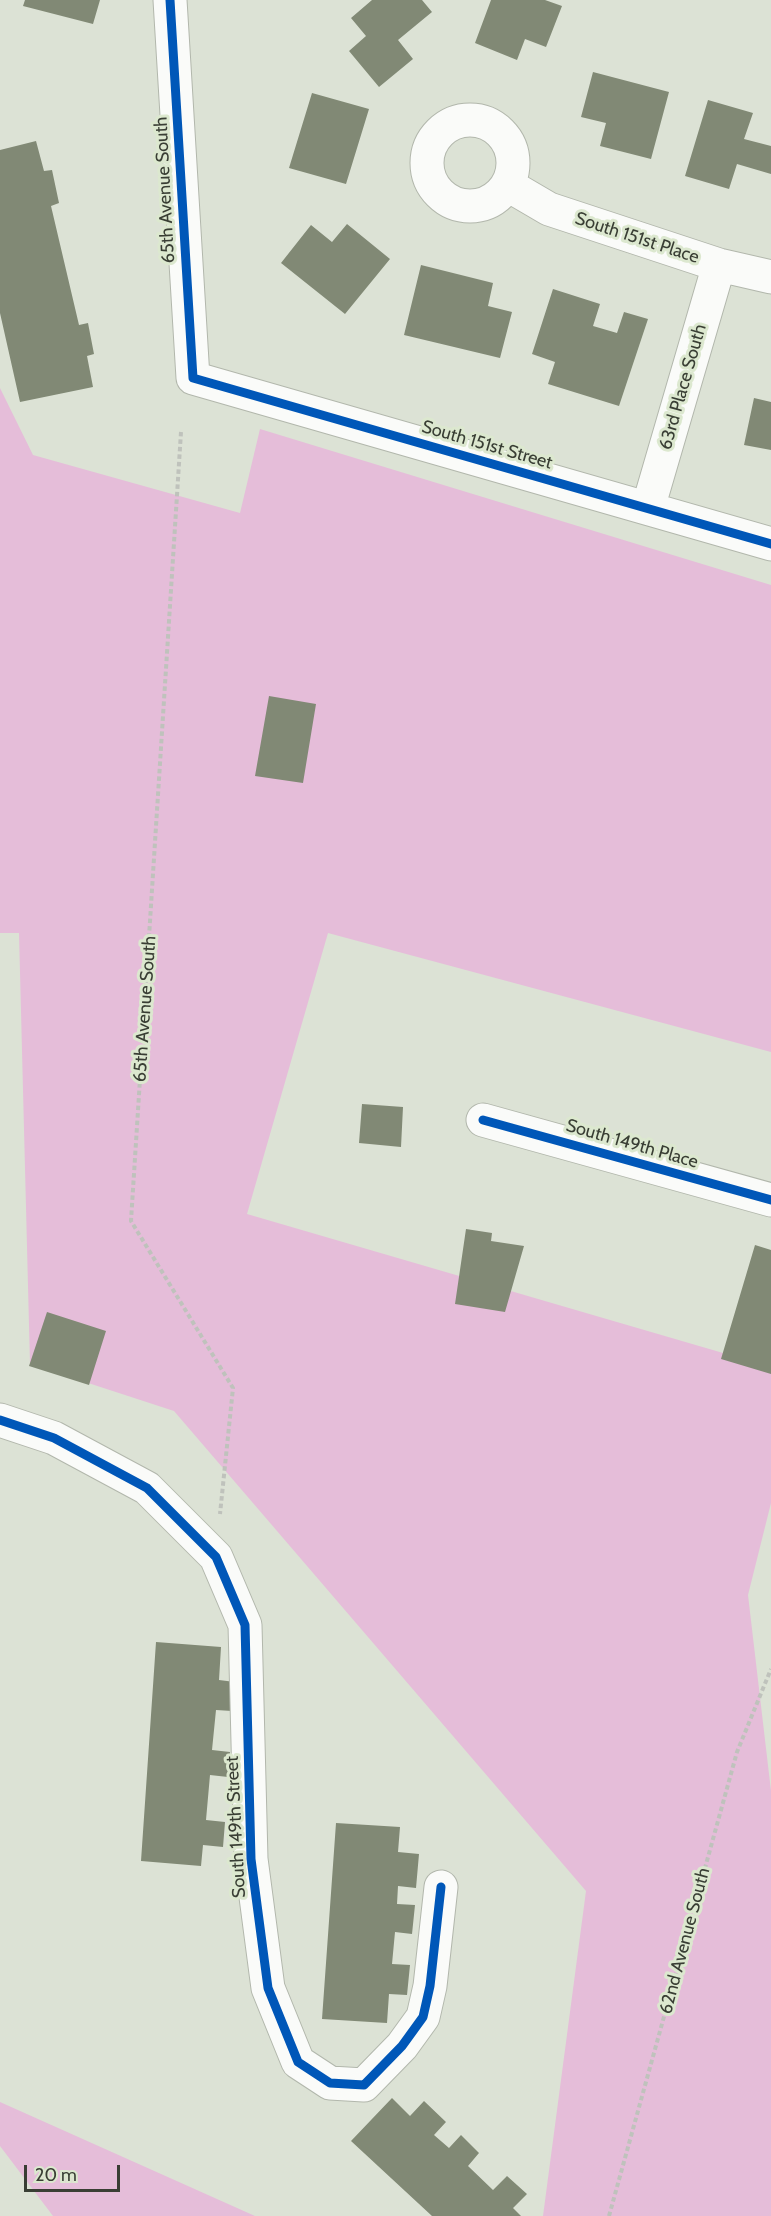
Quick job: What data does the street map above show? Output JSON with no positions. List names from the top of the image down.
{
  "streets": {
    "street": [
      "65th Avenue South",
      "South 151st Place",
      "63rd Place South",
      "South 151st Street",
      "South 149th Place",
      "South 149th Street"
    ],
    "path": ["62nd Avenue South"]
  },
  "crossings": [
    ["65th Avenue South", "South 151st Street"],
    ["65th Avenue South", "South 149th Street"],
    ["South 151st Place", "63rd Place South"],
    ["63rd Place South", "South 151st Street"]
  ],
  "scale_bar": "20 m"
}
